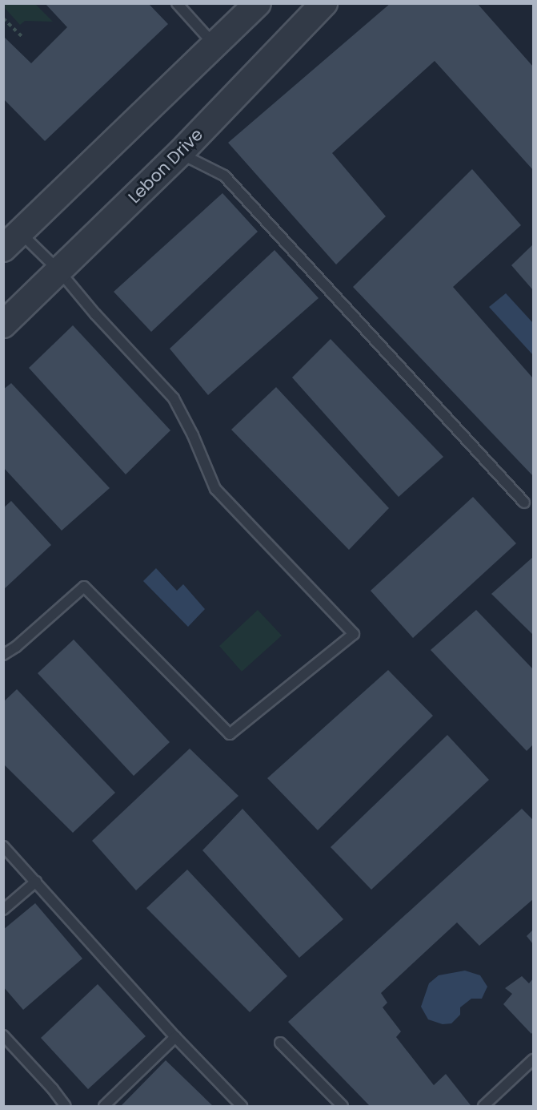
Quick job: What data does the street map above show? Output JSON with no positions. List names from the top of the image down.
{
  "streets": {
    "street": ["Lebon Drive"]
  }
}
